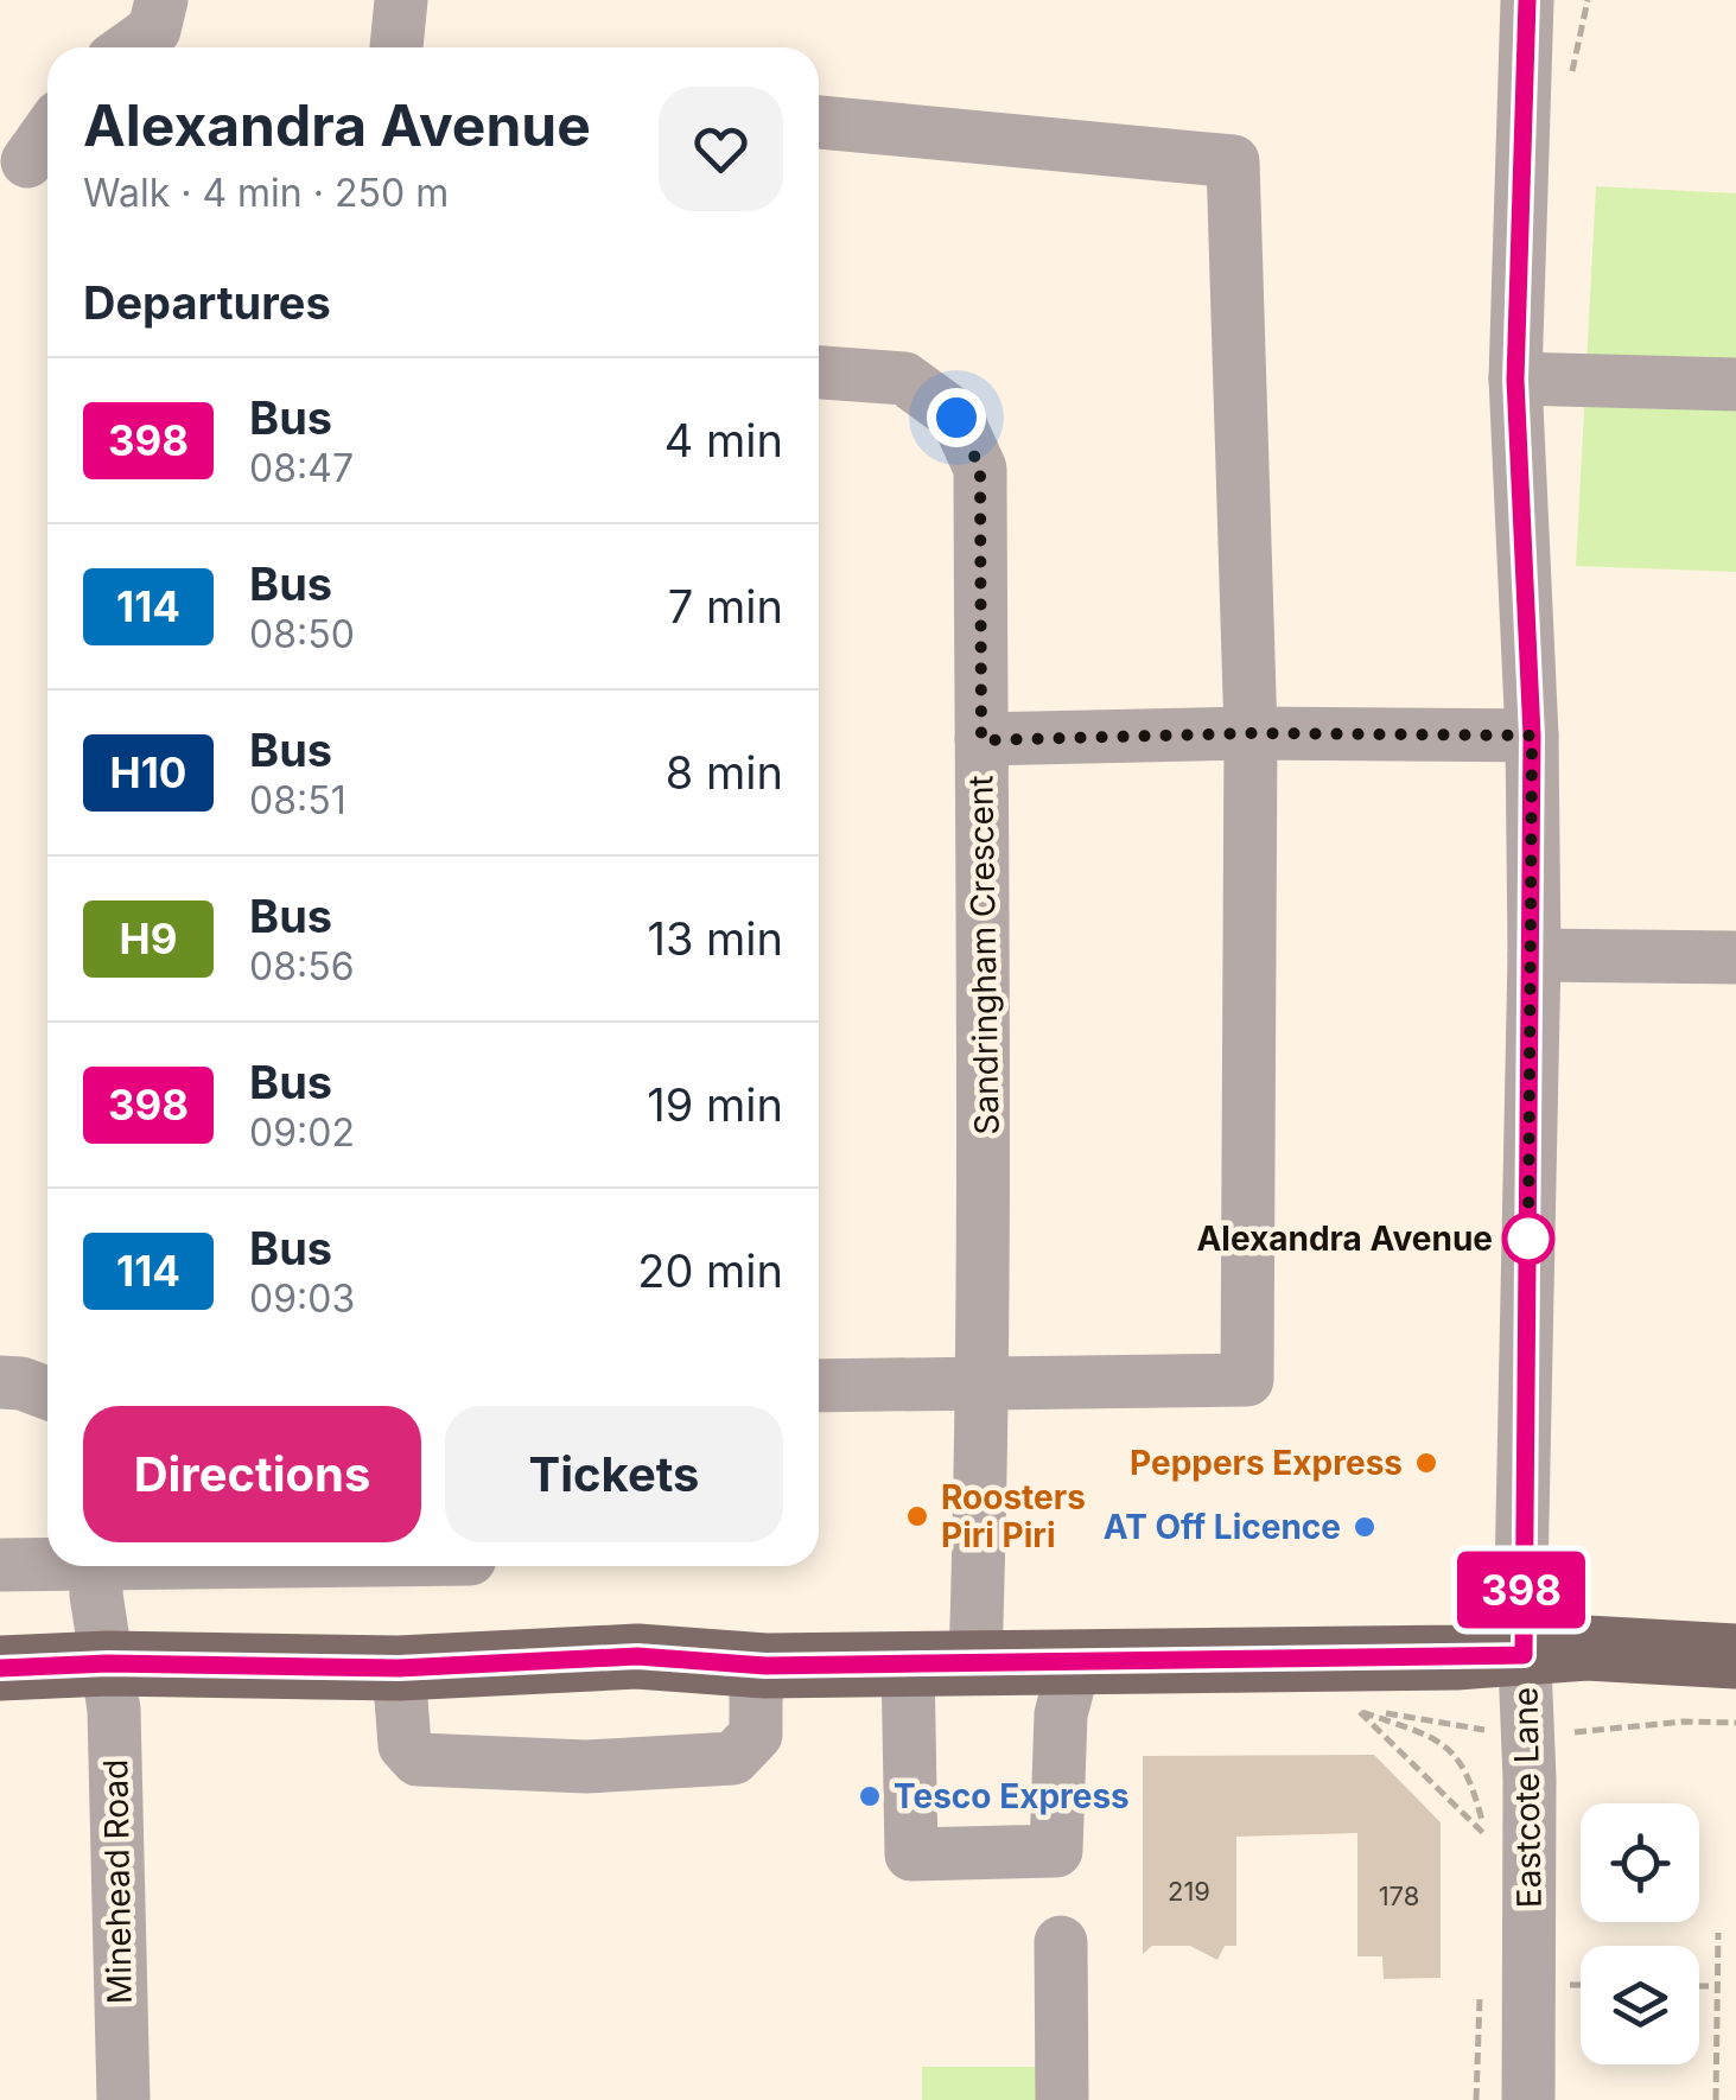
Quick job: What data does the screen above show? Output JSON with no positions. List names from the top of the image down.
{
  "streets": {
    "street": ["Sandringham Crescent", "Eastcote Lane", "Minehead Road"]
  },
  "places": [
    "Alexandra Avenue",
    "Peppers Express",
    "Roosters Piri Piri",
    "AT Off Licence",
    "Tesco Express"
  ],
  "lines": ["bus line 398"],
  "house_numbers": ["219", "178"],
  "page": {
    "on_map": "398",
    "heading": [
      ["Alexandra Avenue", "Walk · 4 min · 250 m"],
      "Departures"
    ],
    "list": [
      {
        "mark": "398",
        "name": "Bus",
        "note": "08:47",
        "value": "4 min"
      },
      {
        "mark": "114",
        "name": "Bus",
        "note": "08:50",
        "value": "7 min"
      },
      {
        "mark": "H10",
        "name": "Bus",
        "note": "08:51",
        "value": "8 min"
      },
      {
        "mark": "H9",
        "name": "Bus",
        "note": "08:56",
        "value": "13 min"
      },
      {
        "mark": "398",
        "name": "Bus",
        "note": "09:02",
        "value": "19 min"
      },
      {
        "mark": "114",
        "name": "Bus",
        "note": "09:03",
        "value": "20 min"
      }
    ],
    "buttons": ["Directions", "Tickets"]
  }
}
